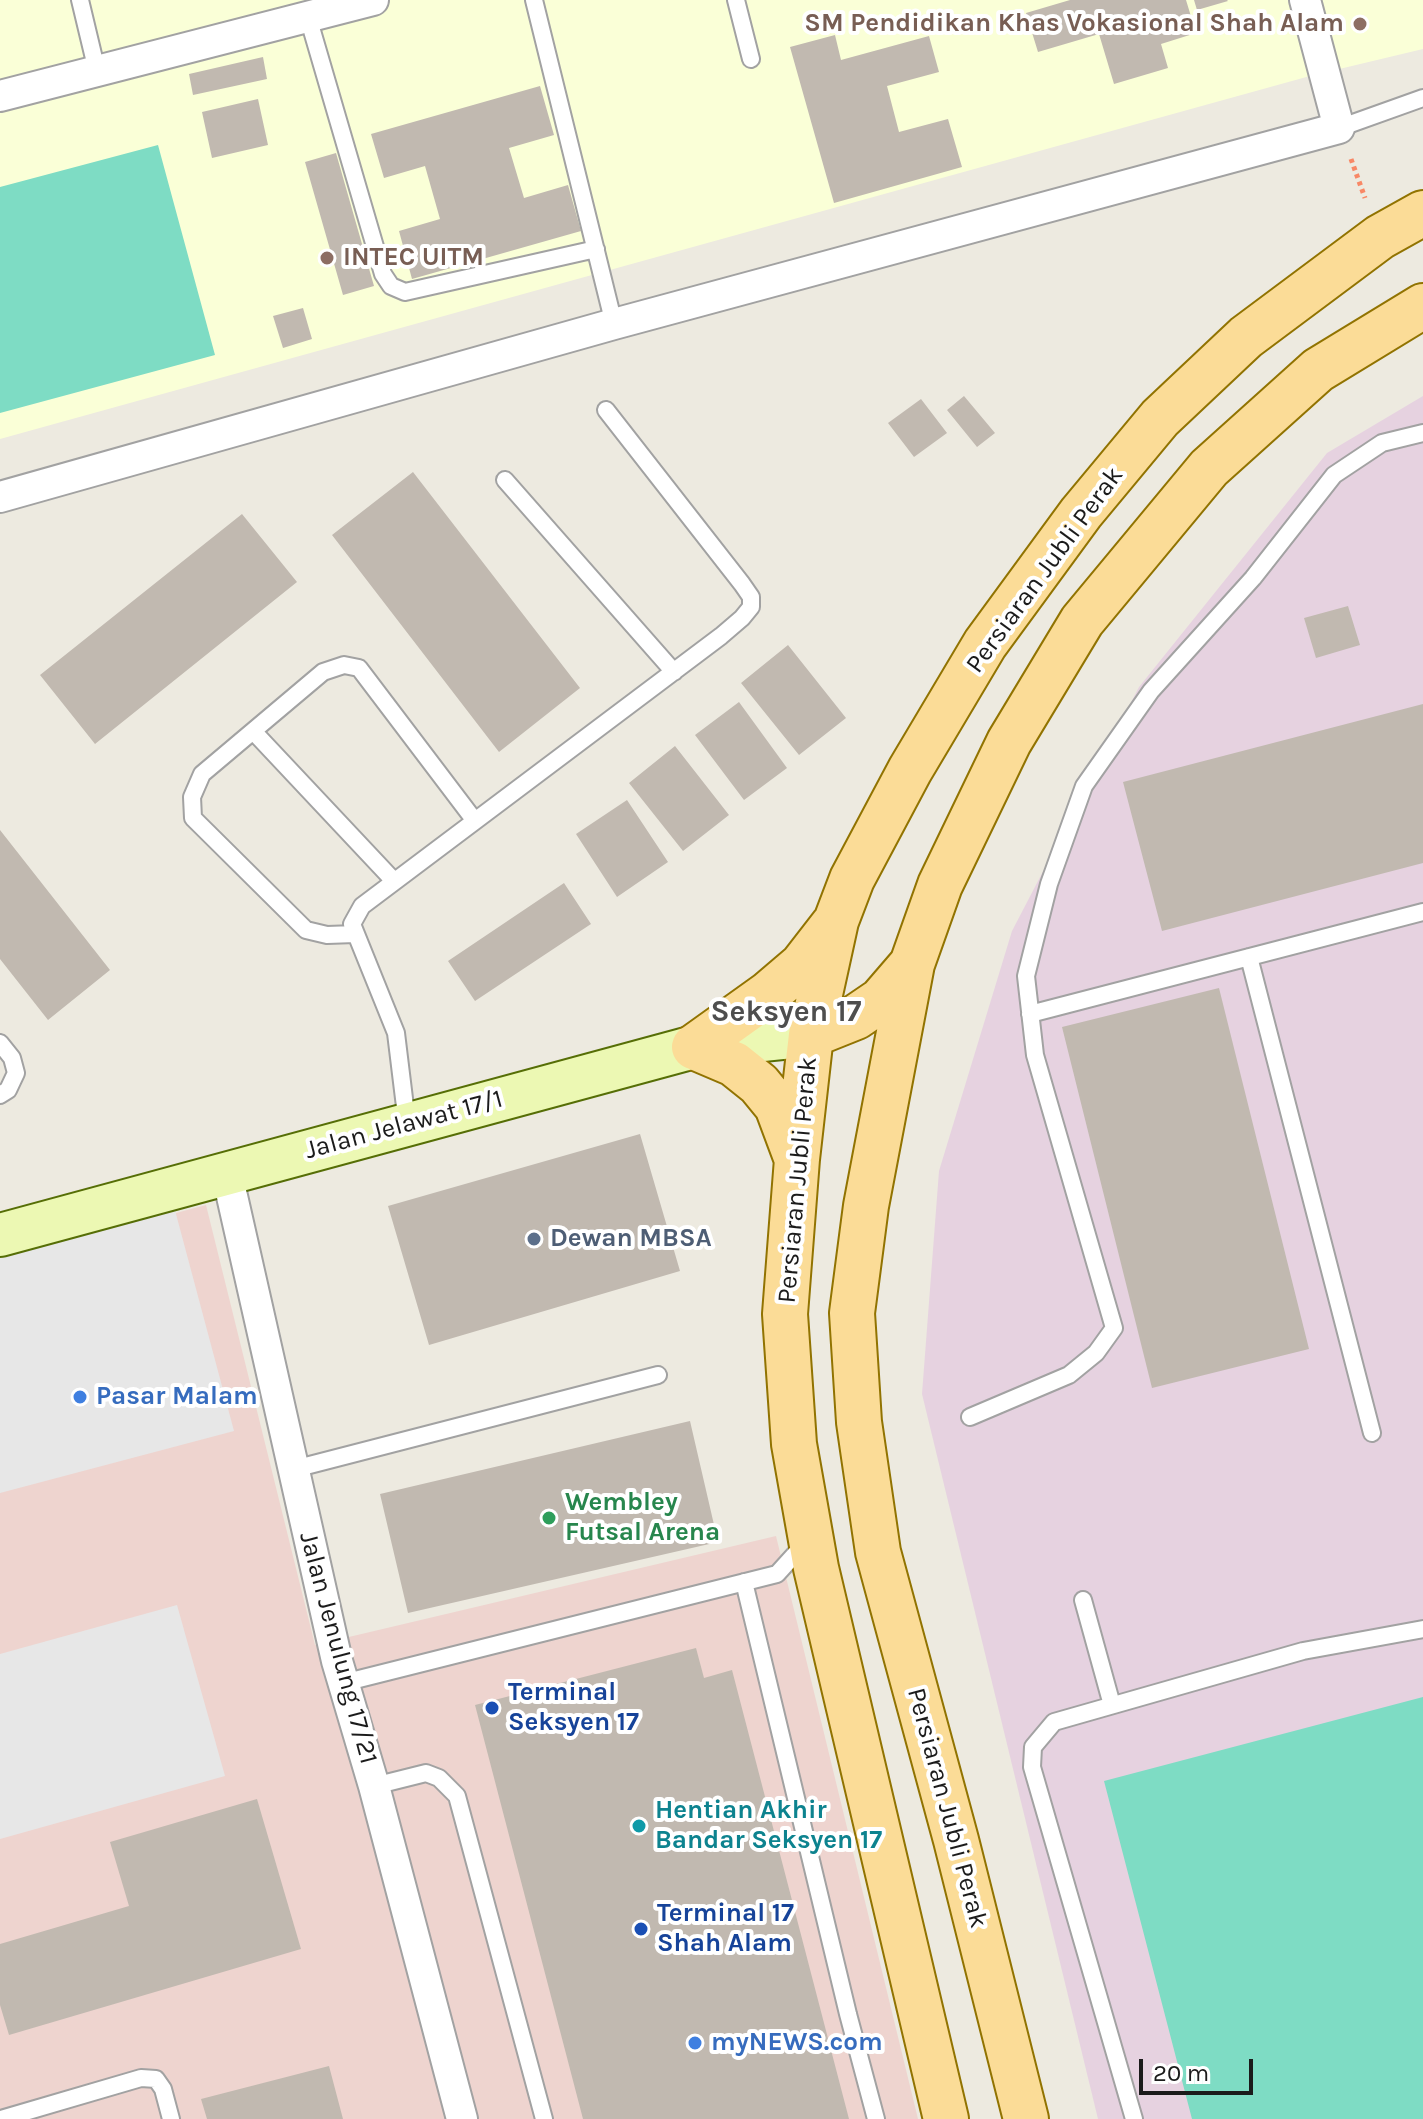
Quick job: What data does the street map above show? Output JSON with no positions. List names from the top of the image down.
{
  "streets": {
    "main road": ["Persiaran Jubli Perak"],
    "street": ["Jalan Jelawat 17/1", "Jalan Jenulung 17/21"]
  },
  "crossings": [
    ["Persiaran Jubli Perak", "Jalan Jelawat 17/1"],
    ["Jalan Jelawat 17/1", "Jalan Jenulung 17/21"]
  ],
  "districts": ["Seksyen 17"],
  "places": [
    "SM Pendidikan Khas Vokasional Shah Alam",
    "INTEC UITM",
    "Dewan MBSA",
    "Pasar Malam",
    "Wembley Futsal Arena",
    "Terminal Seksyen 17",
    "Hentian Akhir Bandar Seksyen 17",
    "Terminal 17 Shah Alam",
    "myNEWS.com"
  ],
  "scale_bar": "20 m"
}
